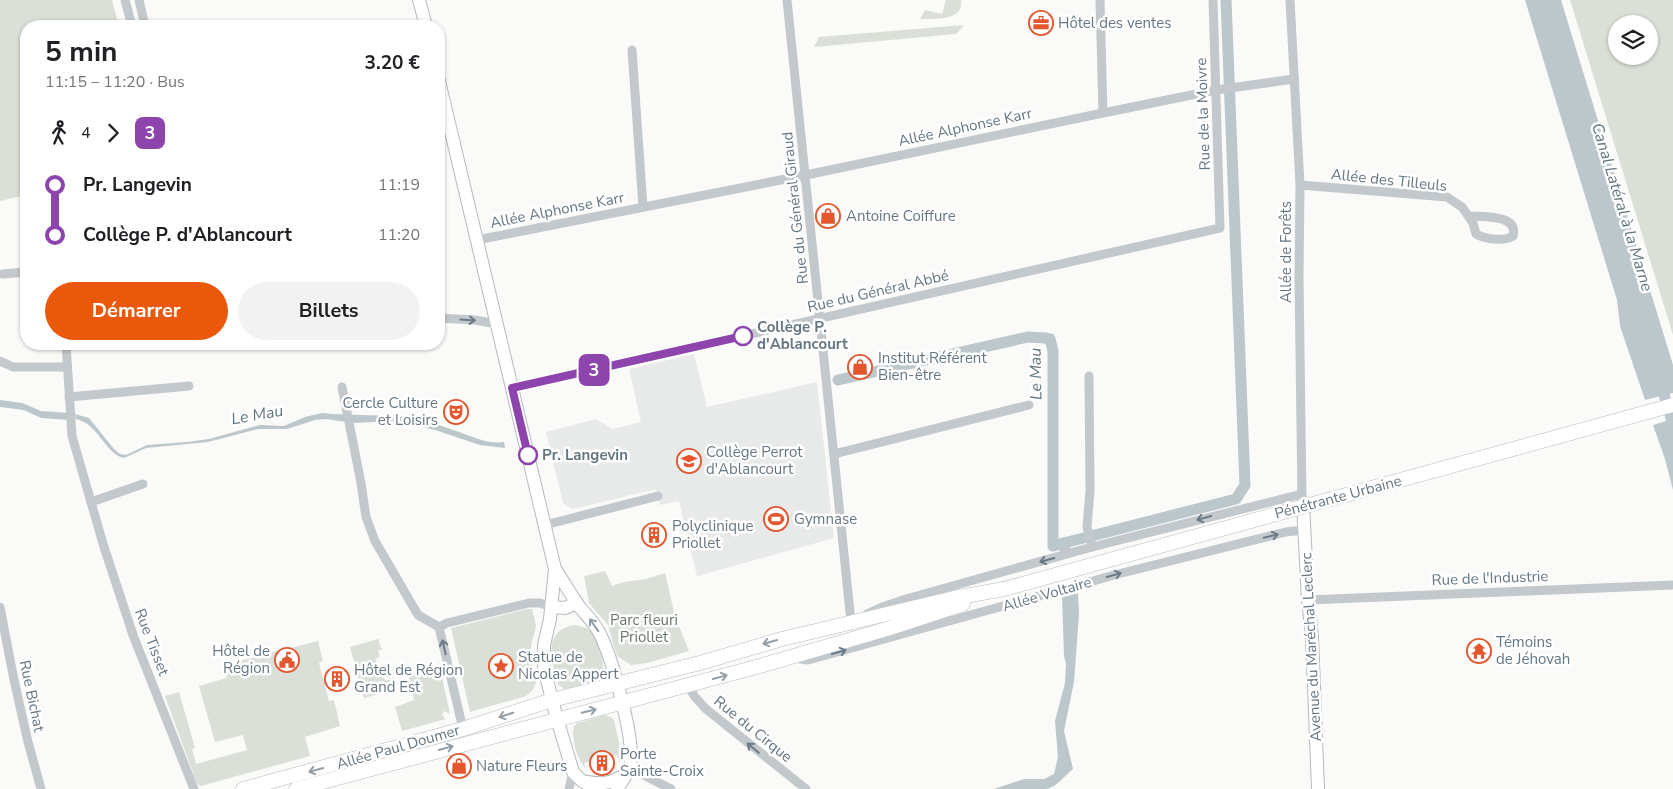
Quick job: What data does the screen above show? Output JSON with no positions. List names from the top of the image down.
{
  "streets": {
    "main road": [
      "Pénétrante Urbaine",
      "Allée Voltaire",
      "Avenue du Maréchal Leclerc",
      "Allée Paul Doumer"
    ],
    "street": [
      "Rue de la Moivre",
      "Allée Alphonse Karr",
      "Allée des Tilleuls",
      "Rue du Général Giraud",
      "Allée de Forêts",
      "Rue du Général Abbé",
      "Rue de l'Industrie",
      "Rue Tisset",
      "Rue Bichat",
      "Rue du Cirque"
    ]
  },
  "crossings": [
    ["Rue de la Moivre", "Allée Alphonse Karr"],
    ["Rue de la Moivre", "Rue du Général Abbé"],
    ["Allée Alphonse Karr", "Rue du Général Giraud"],
    ["Allée Alphonse Karr", "Allée de Forêts"],
    ["Allée des Tilleuls", "Allée de Forêts"],
    ["Rue du Général Giraud", "Rue du Général Abbé"],
    ["Rue du Général Giraud", "Allée Voltaire"],
    ["Allée de Forêts", "Allée Voltaire"],
    ["Allée de Forêts", "Avenue du Maréchal Leclerc"],
    ["Pénétrante Urbaine", "Allée Voltaire"],
    ["Rue de l'Industrie", "Avenue du Maréchal Leclerc"],
    ["Allée Voltaire", "Avenue du Maréchal Leclerc"],
    ["Allée Voltaire", "Rue du Cirque"],
    ["Allée Voltaire", "Allée Paul Doumer"]
  ],
  "one_way": ["Rue du Cirque"],
  "water": ["Canal Latéral à la Marne", "Le Mau"],
  "parks": ["Parc fleuri Priollet"],
  "places": {
    "office": ["Hôtel des ventes"],
    "shop": ["Antoine Coiffure", "Institut Référent Bien-être", "Nature Fleurs"],
    "other": ["Collège P. d'Ablancourt", "Pr. Langevin"],
    "theatre": ["Cercle Culture et Loisirs"],
    "school or university": ["Collège Perrot d'Ablancourt"],
    "sports": ["Gymnase"],
    "building": ["Polyclinique Priollet", "Hôtel de Région Grand Est", "Porte Sainte-Croix"],
    "temple": ["Témoins de Jéhovah"],
    "public building": ["Hôtel de Région"],
    "place": ["Statue de Nicolas Appert"]
  },
  "lines": ["bus line 3"],
  "page": {
    "on_map": "3",
    "heading": ["5 min", "11:15 – 11:20 · Bus", "3.20 €"],
    "legs": ["4", "3"],
    "list": [
      {
        "name": "Pr. Langevin",
        "value": "11:19"
      },
      {
        "name": "Collège P. d'Ablancourt",
        "value": "11:20"
      }
    ],
    "buttons": ["Démarrer", "Billets"]
  }
}
